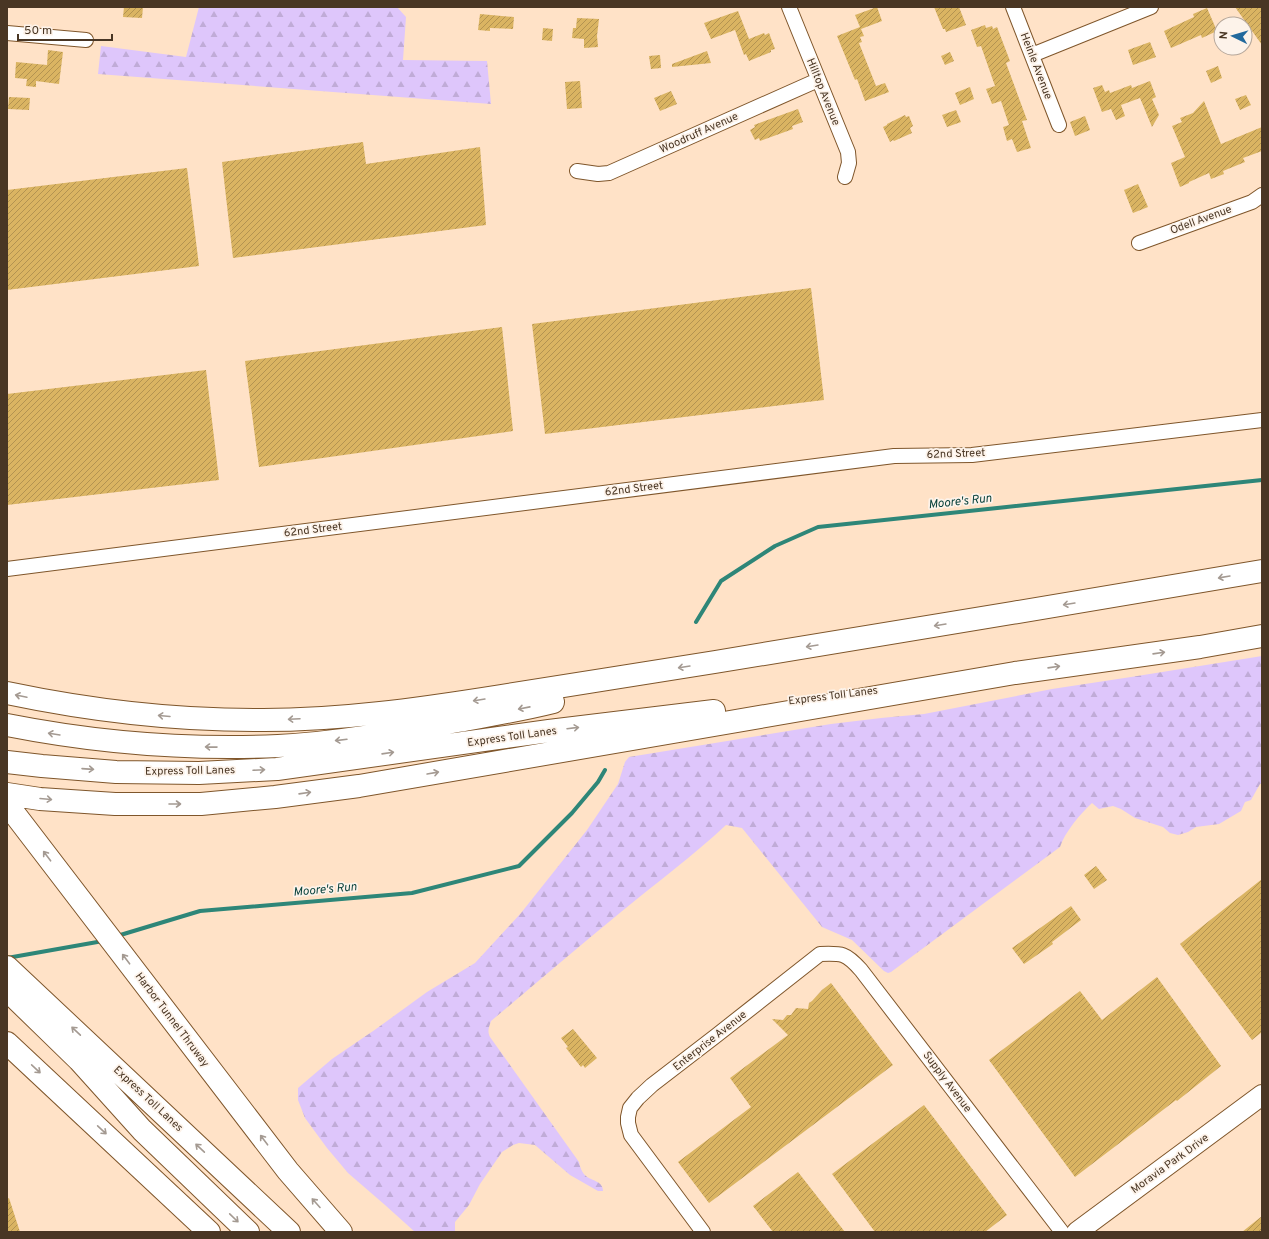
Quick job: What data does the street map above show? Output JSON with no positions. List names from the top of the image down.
{
  "streets": {
    "highway": ["Express Toll Lanes", "Harbor Tunnel Thruway"],
    "main road": ["Moravia Park Drive"],
    "street": [
      "Heinle Avenue",
      "Hilltop Avenue",
      "Woodruff Avenue",
      "Odell Avenue",
      "62nd Street",
      "Enterprise Avenue",
      "Supply Avenue"
    ]
  },
  "crossings": [
    ["Hilltop Avenue", "Woodruff Avenue"],
    ["Enterprise Avenue", "Supply Avenue"]
  ],
  "water": ["Moore's Run"],
  "scale_bar": "50 m",
  "north": "left"
}
